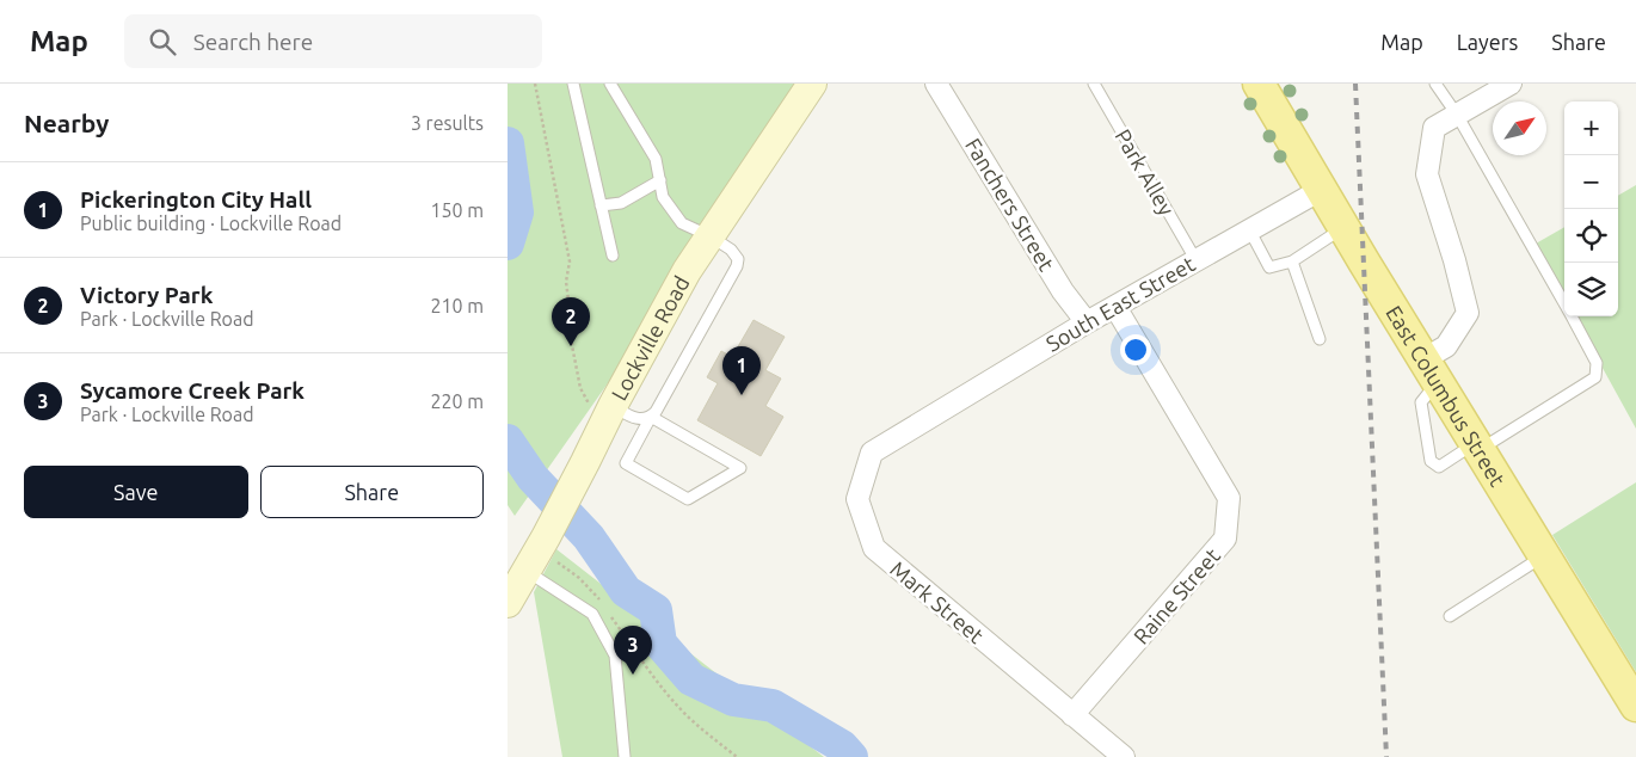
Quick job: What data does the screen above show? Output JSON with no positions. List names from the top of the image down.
{
  "streets": {
    "main road": ["Lockville Road", "East Columbus Street"],
    "street": [
      "Fanchers Street",
      "South East Street",
      "Raine Street",
      "Mark Street"
    ],
    "lane": ["Park Alley"]
  },
  "crossings": [
    ["Park Alley", "South East Street"],
    ["Fanchers Street", "South East Street"],
    ["South East Street", "East Columbus Street"],
    ["South East Street", "Raine Street"],
    ["South East Street", "Mark Street"],
    ["Raine Street", "Mark Street"]
  ],
  "north": "top right",
  "page": {
    "header": "Map",
    "search": "Search here",
    "nav": ["Map", "Layers", "Share"],
    "heading": ["Nearby", "3 results"],
    "map_buttons": ["+", "−"],
    "list": [
      {
        "mark": "1",
        "name": "Pickerington City Hall",
        "note": "Public building · Lockville Road",
        "value": "150 m"
      },
      {
        "mark": "2",
        "name": "Victory Park",
        "note": "Park · Lockville Road",
        "value": "210 m"
      },
      {
        "mark": "3",
        "name": "Sycamore Creek Park",
        "note": "Park · Lockville Road",
        "value": "220 m"
      }
    ],
    "pins": ["2", "1", "3"],
    "buttons": ["Save", "Share"]
  }
}
